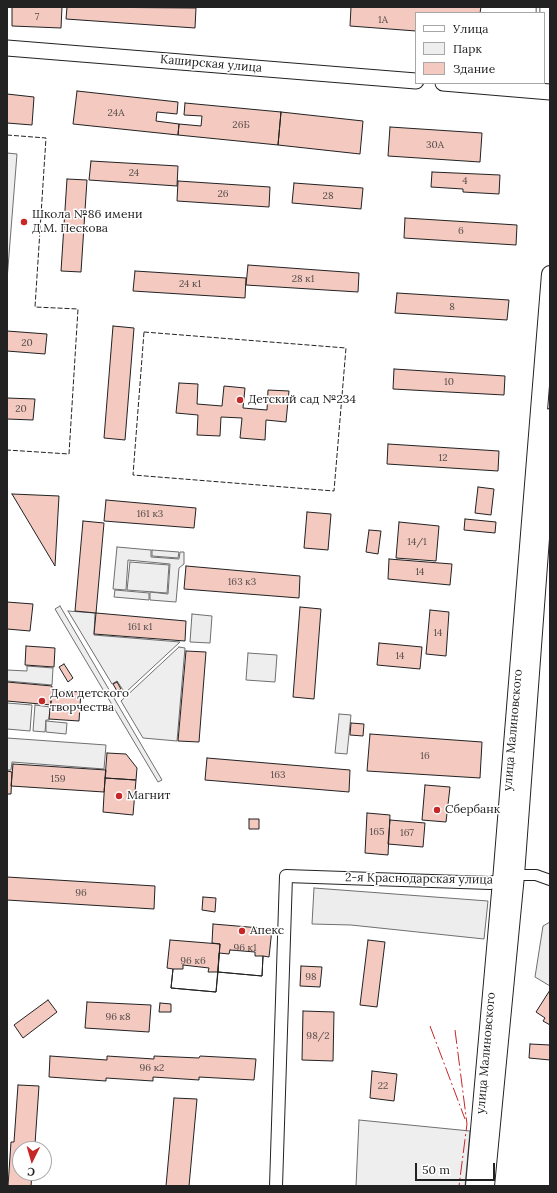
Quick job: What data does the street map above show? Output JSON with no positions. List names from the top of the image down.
{
  "streets": {
    "highway": ["улица Малиновского"],
    "main road": ["Каширская улица"],
    "street": ["2-я Краснодарская улица"]
  },
  "crossings": [
    ["улица Малиновского", "2-я Краснодарская улица"]
  ],
  "places": [
    "Школа №86 имени Д.М. Пескова",
    "Детский сад №234",
    "Дом детского творчества",
    "Магнит",
    "Сбербанк",
    "Апекс"
  ],
  "house_numbers": [
    "7",
    "1А",
    "24А",
    "26Б",
    "30А",
    "24",
    "4",
    "26",
    "28",
    "6",
    "28 к1",
    "24 к1",
    "8",
    "20",
    "10",
    "20",
    "12",
    "161 к3",
    "14/1",
    "14",
    "163 к3",
    "161 к1",
    "14",
    "14",
    "16",
    "163",
    "159",
    "165",
    "167",
    "96",
    "96 к1",
    "96 к6",
    "98",
    "96 к8",
    "98/2",
    "96 к2",
    "22"
  ],
  "legend": ["Улица", "Парк", "Здание"],
  "scale_bar": "50 m",
  "north": "bottom"
}
